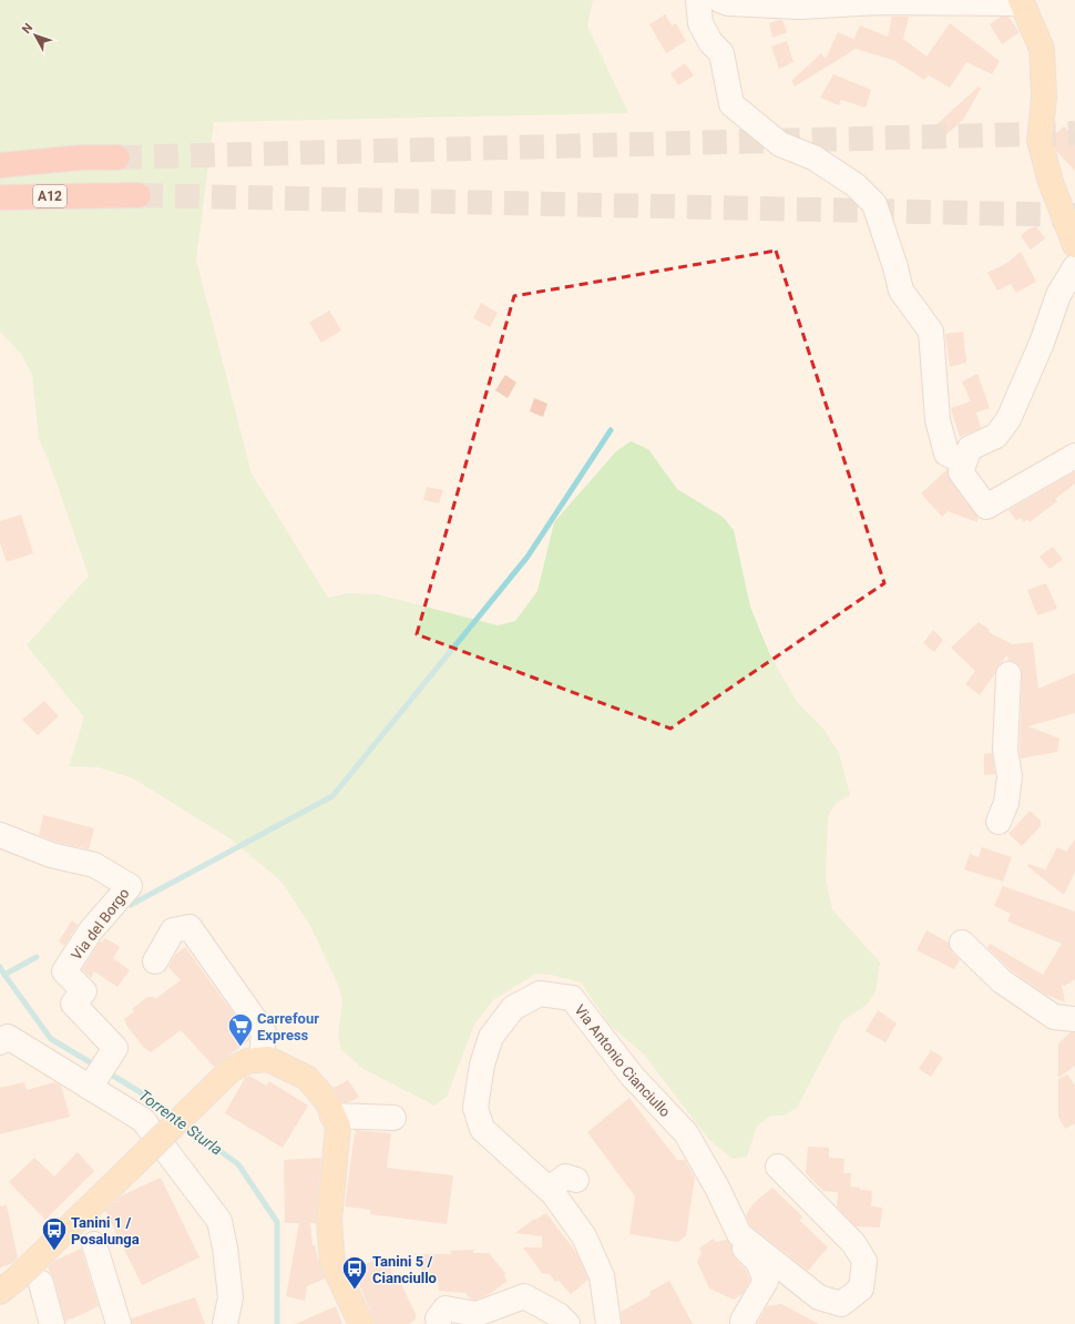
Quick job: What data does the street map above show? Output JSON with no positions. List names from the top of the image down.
{
  "streets": {
    "highway": ["A12"],
    "street": ["Via del Borgo", "Via Antonio Cianciullo"]
  },
  "water": ["Torrente Sturla"],
  "places": {
    "supermarket": ["Carrefour Express"],
    "bus stop": ["Tanini 1 / Posalunga", "Tanini 5 / Cianciullo"]
  },
  "north": "top left"
}
